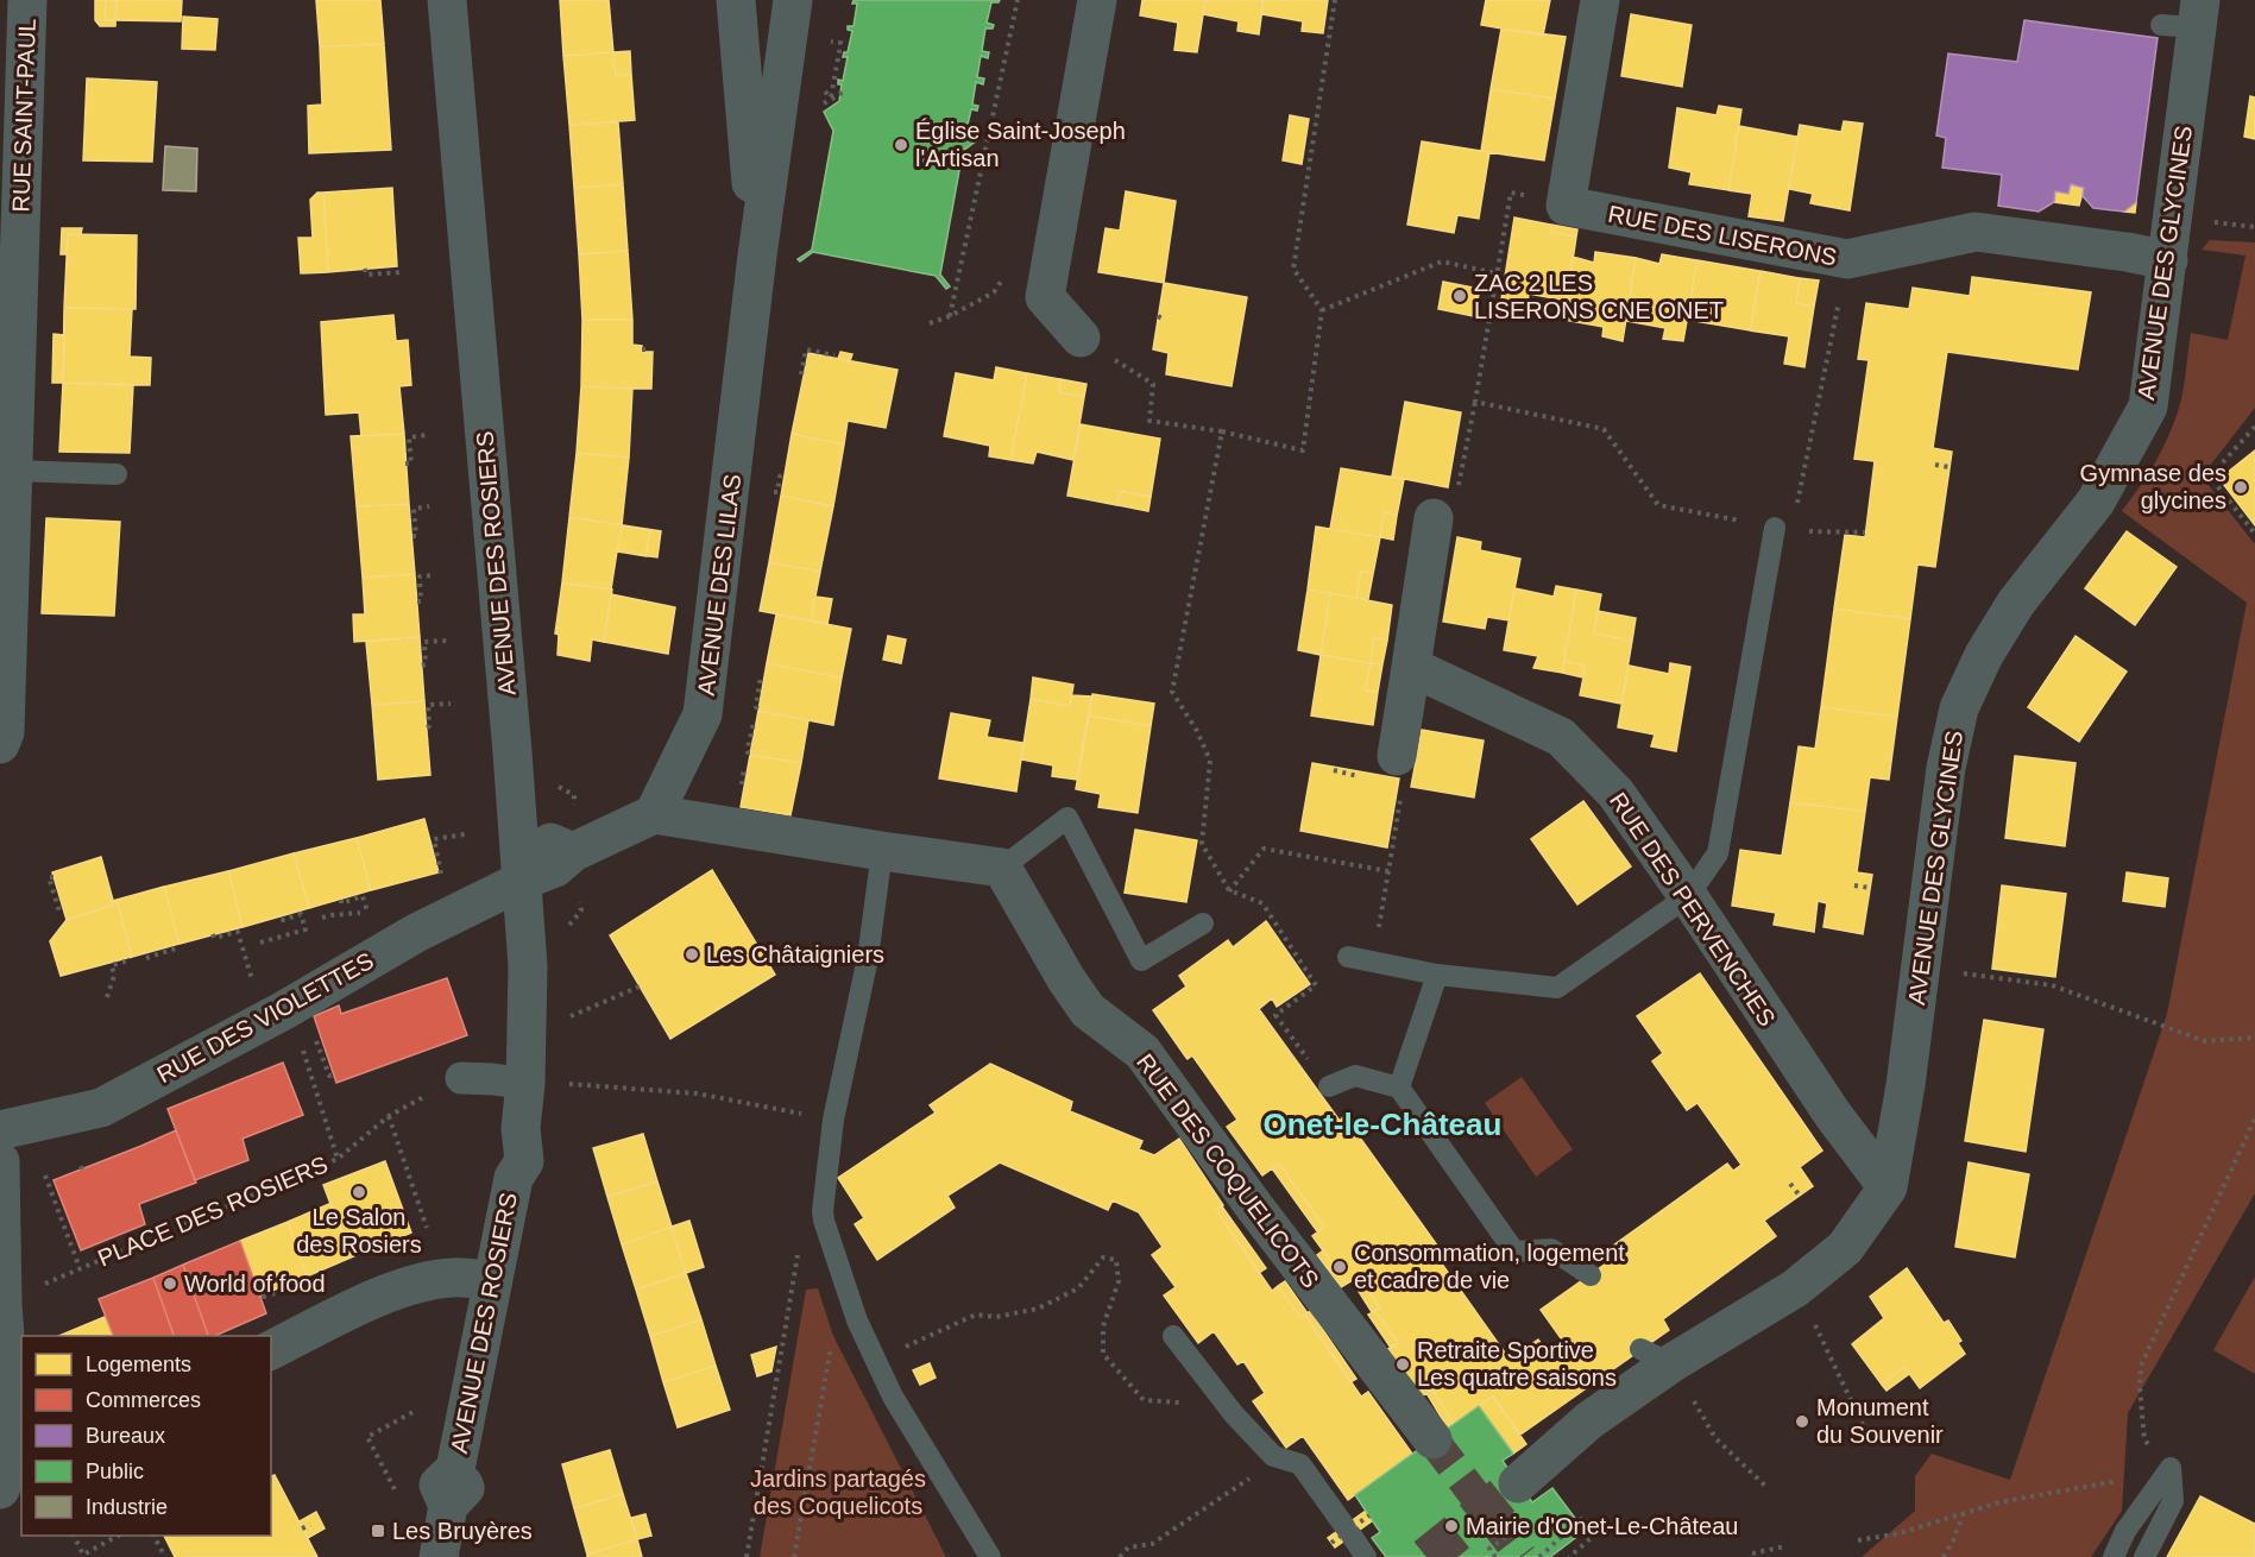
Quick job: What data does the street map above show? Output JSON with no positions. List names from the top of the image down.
{
  "streets": {
    "street": [
      "RUE SAINT-PAUL",
      "RUE DES LISERONS",
      "AVENUE DES GLYCINES",
      "AVENUE DES ROSIERS",
      "AVENUE DES LILAS",
      "RUE DES PERVENCHES",
      "RUE DES VIOLETTES",
      "RUE DES COQUELICOTS"
    ],
    "path": ["PLACE DES ROSIERS"]
  },
  "crossings": [
    ["RUE DES LISERONS", "AVENUE DES GLYCINES"],
    ["AVENUE DES GLYCINES", "RUE DES PERVENCHES"],
    ["AVENUE DES ROSIERS", "RUE DES VIOLETTES"]
  ],
  "districts": ["Onet-le-Château"],
  "parks": ["Jardins partagés des Coquelicots"],
  "places": {
    "other": [
      "Église Saint-Joseph l'Artisan",
      "ZAC 2 LES LISERONS CNE ONET",
      "Gymnase des glycines",
      "Les Châtaigniers",
      "Le Salon des Rosiers",
      "Consommation, logement et cadre de vie",
      "World of food",
      "Retraite Sportive Les quatre saisons",
      "Monument du Souvenir",
      "Mairie d'Onet-Le-Château"
    ],
    "transit": ["Les Bruyères"]
  },
  "legend": [
    "Logements",
    "Commerces",
    "Bureaux",
    "Public",
    "Industrie"
  ]
}
